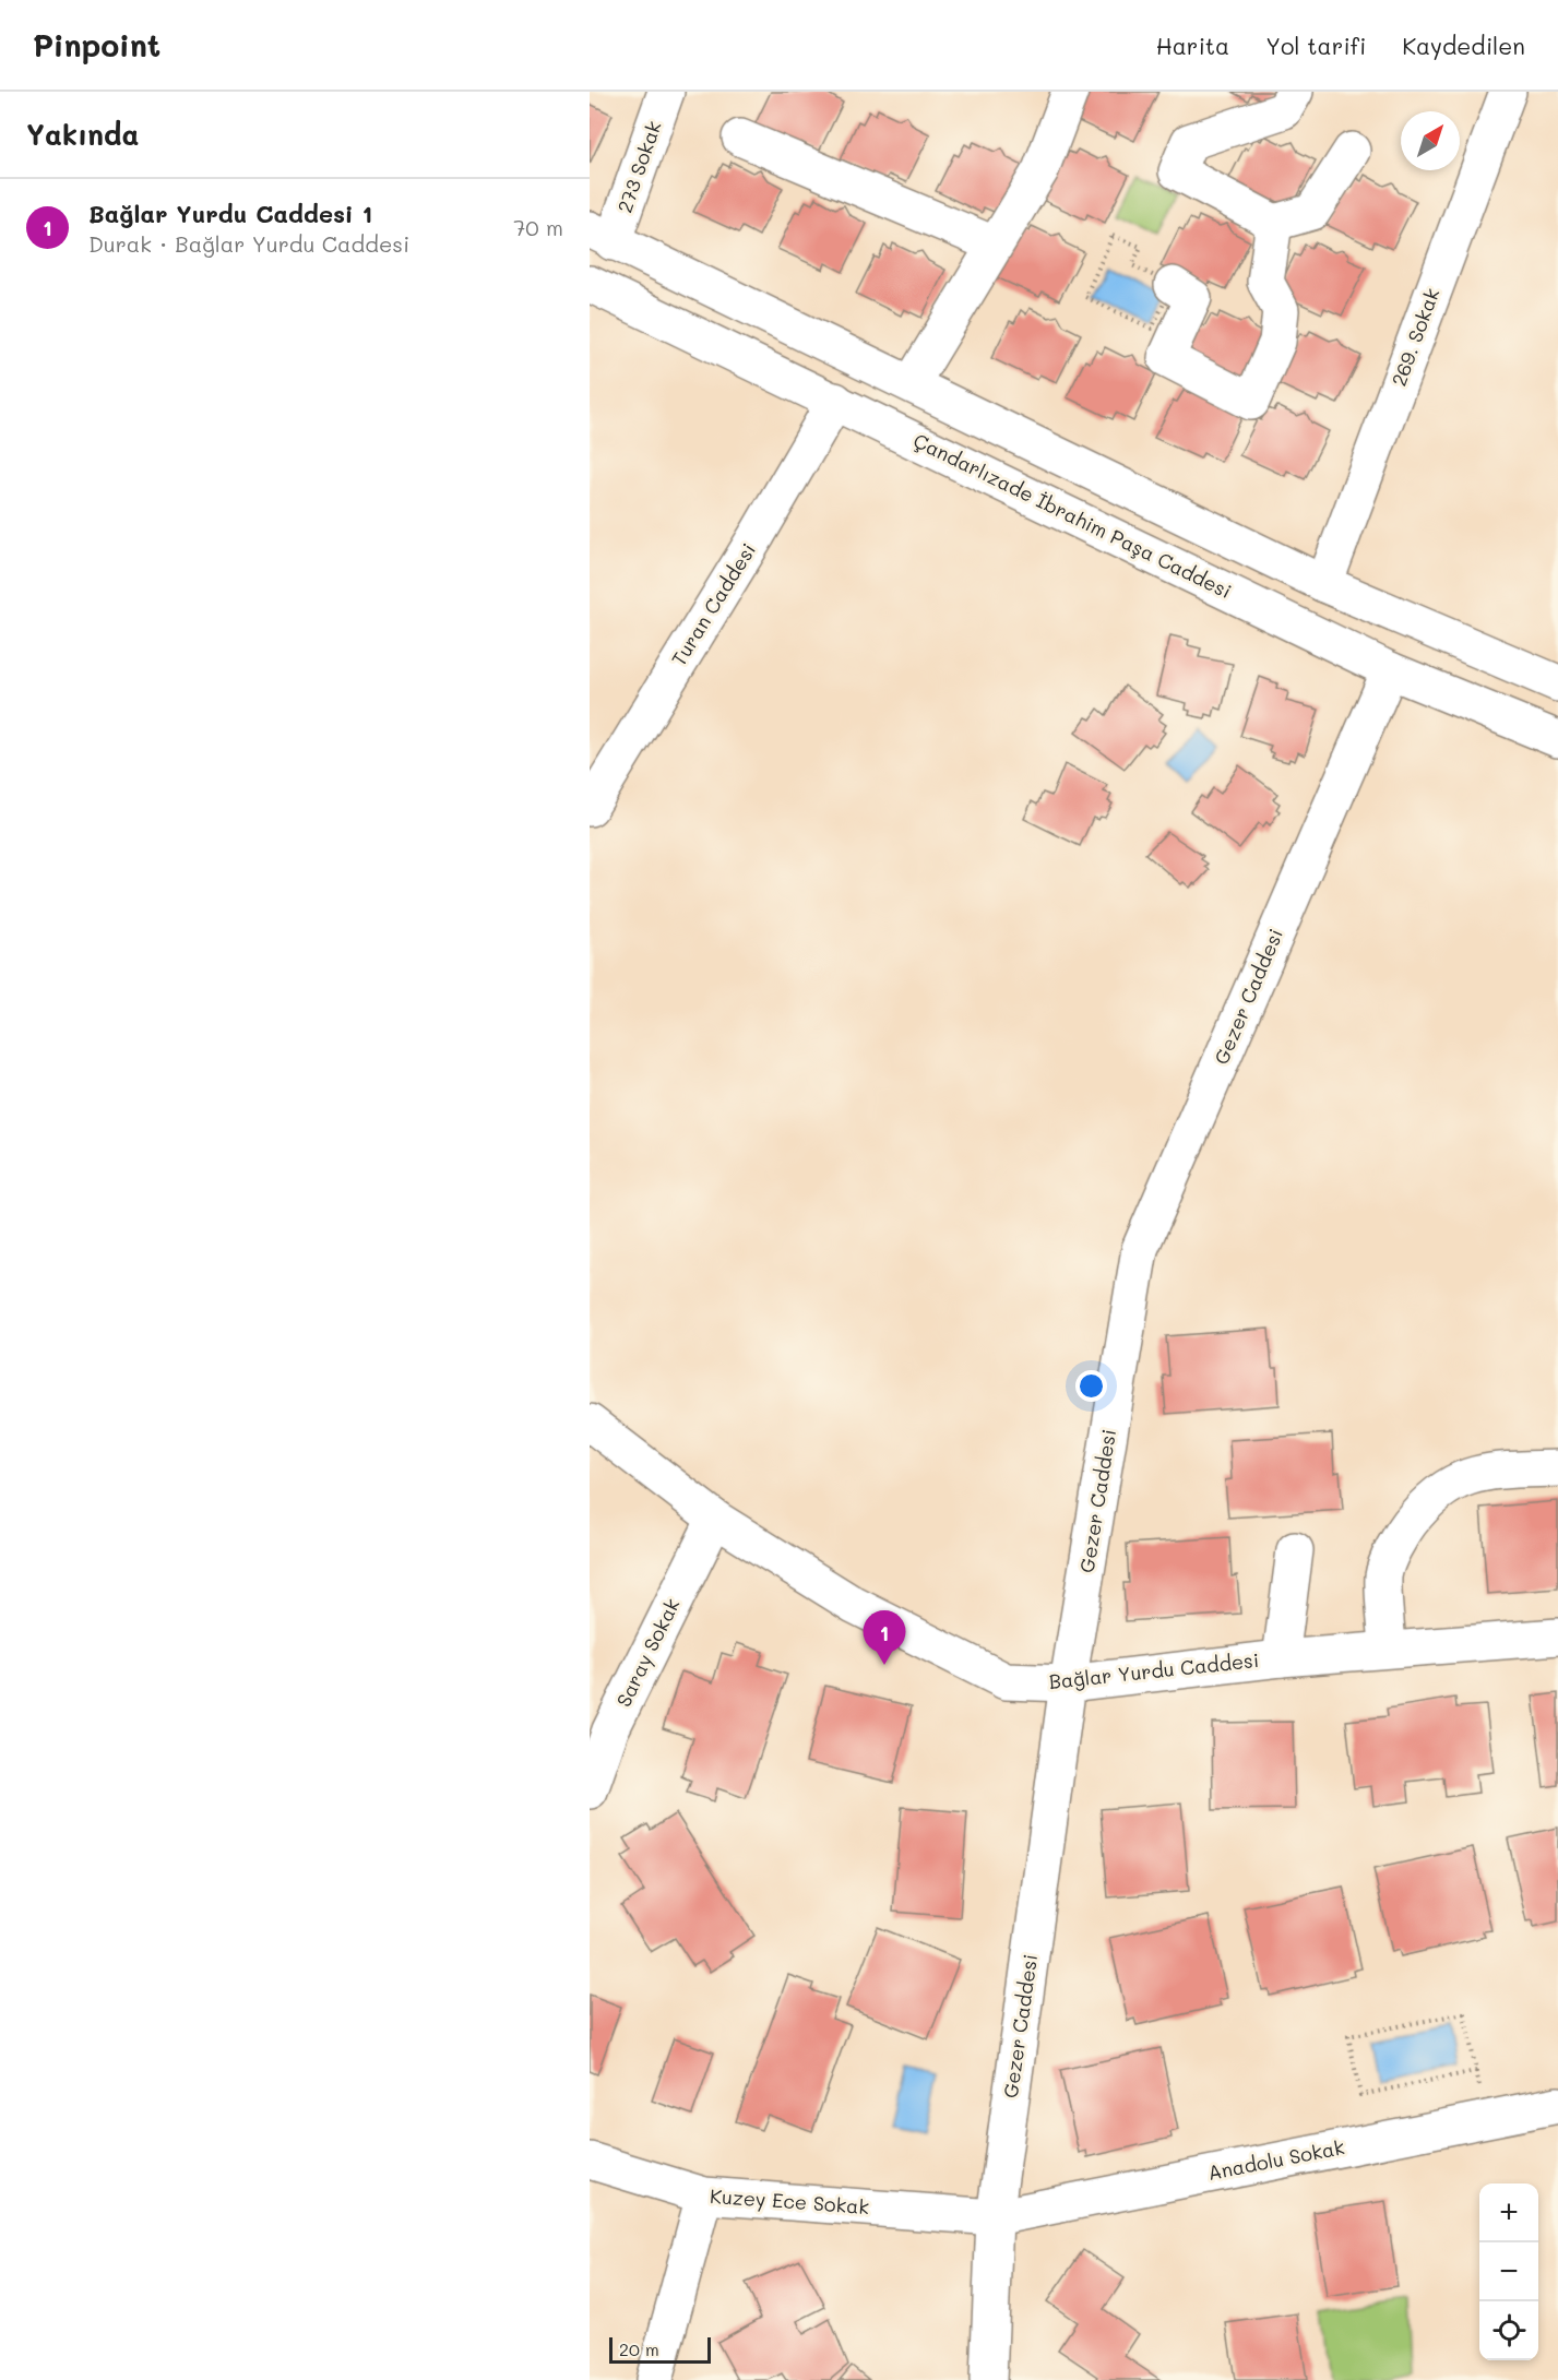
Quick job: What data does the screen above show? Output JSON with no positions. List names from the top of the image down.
{
  "streets": {
    "street": [
      "273 Sokak",
      "269. Sokak",
      "Çandarlızade İbrahim Paşa Caddesi",
      "Turan Caddesi",
      "Gezer Caddesi",
      "Saray Sokak",
      "Bağlar Yurdu Caddesi",
      "Anadolu Sokak",
      "Kuzey Ece Sokak"
    ]
  },
  "crossings": [
    ["Çandarlızade İbrahim Paşa Caddesi", "Turan Caddesi"],
    ["Çandarlızade İbrahim Paşa Caddesi", "Gezer Caddesi"],
    ["Gezer Caddesi", "Bağlar Yurdu Caddesi"],
    ["Gezer Caddesi", "Anadolu Sokak"],
    ["Gezer Caddesi", "Kuzey Ece Sokak"],
    ["Saray Sokak", "Bağlar Yurdu Caddesi"],
    ["Anadolu Sokak", "Kuzey Ece Sokak"]
  ],
  "scale_bar": "20 m",
  "north": "top right",
  "page": {
    "header": "Pinpoint",
    "nav": ["Harita", "Yol tarifi", "Kaydedilen"],
    "heading": "Yakında",
    "list": [
      {
        "mark": "1",
        "name": "Bağlar Yurdu Caddesi 1",
        "note": "Durak · Bağlar Yurdu Caddesi",
        "value": "70 m"
      }
    ],
    "pins": "1",
    "map_buttons": ["+", "−"],
    "scale": "20 m"
  }
}
